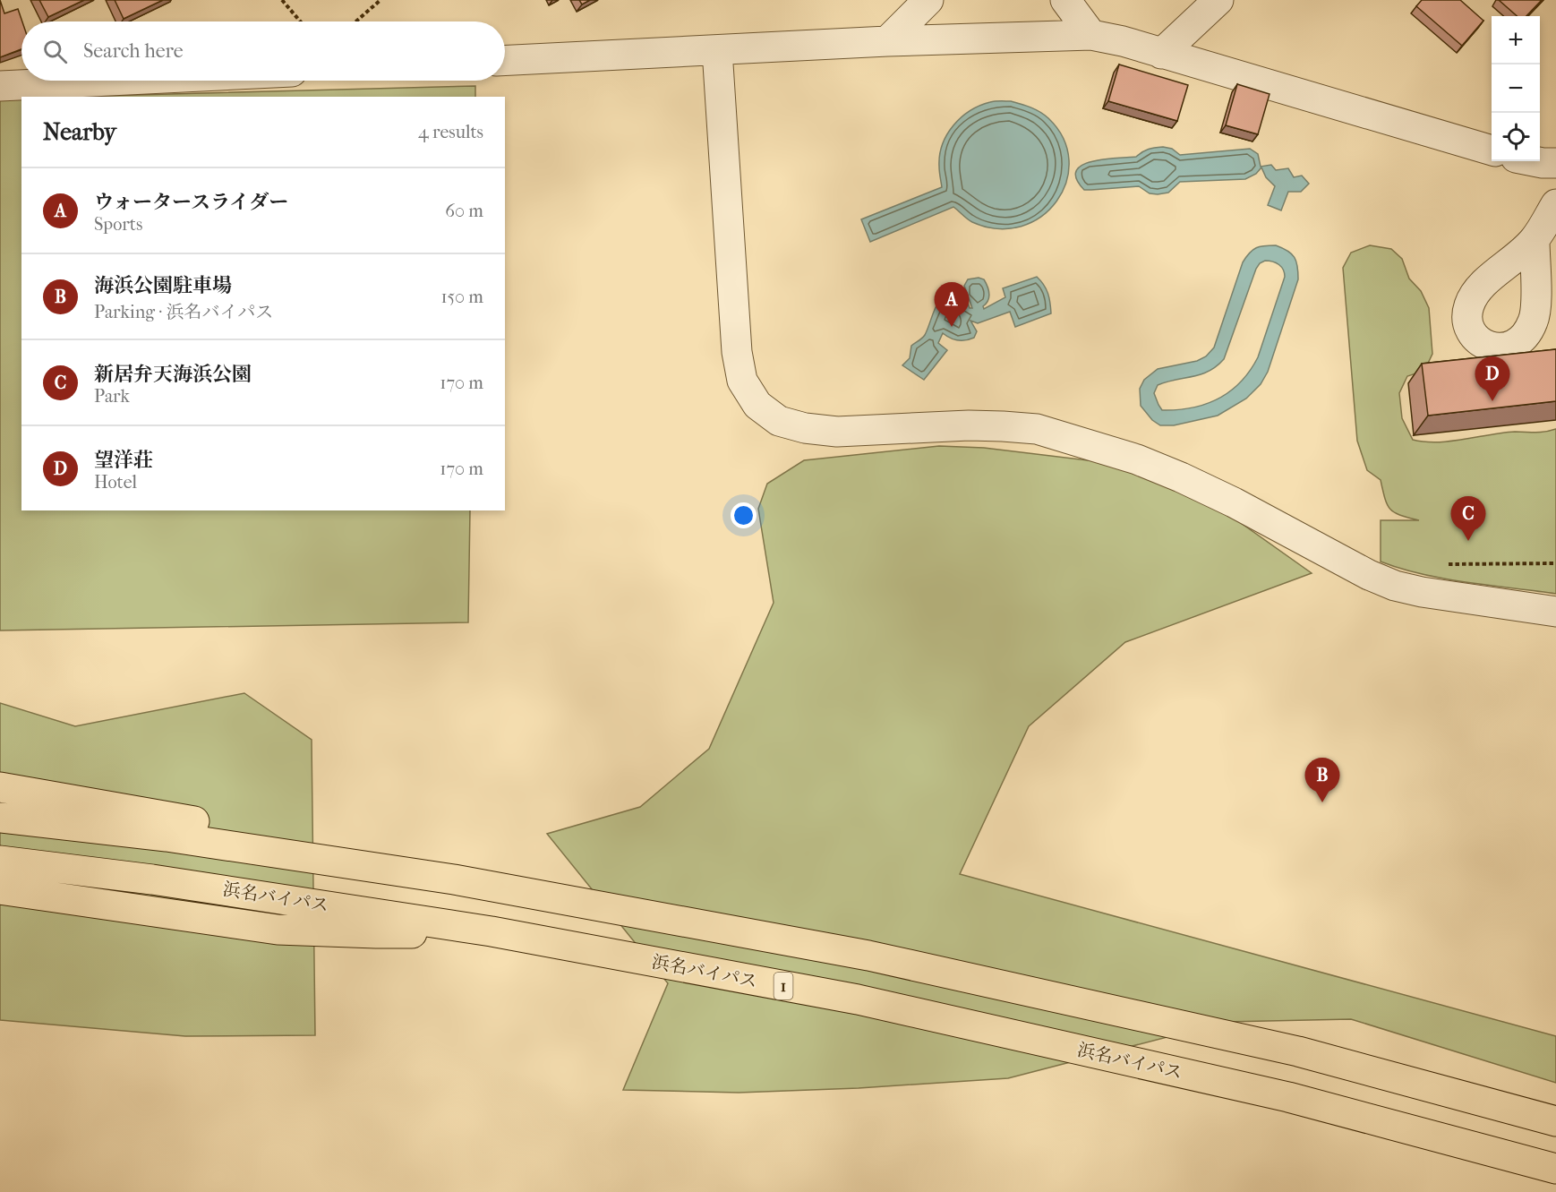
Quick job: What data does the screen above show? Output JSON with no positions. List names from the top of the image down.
{
  "streets": {
    "highway": ["浜名バイパス", "1"]
  },
  "page": {
    "map_buttons": ["+", "−"],
    "search": "Search here",
    "heading": ["Nearby", "4 results"],
    "list": [
      {
        "mark": "A",
        "name": "ウォータースライダー",
        "note": "Sports",
        "value": "60 m"
      },
      {
        "mark": "B",
        "name": "海浜公園駐車場",
        "note": "Parking · 浜名バイパス",
        "value": "150 m"
      },
      {
        "mark": "C",
        "name": "新居弁天海浜公園",
        "note": "Park",
        "value": "170 m"
      },
      {
        "mark": "D",
        "name": "望洋荘",
        "note": "Hotel",
        "value": "170 m"
      }
    ],
    "pins": [
      "A",
      "D",
      "C",
      "B"
    ]
  }
}
